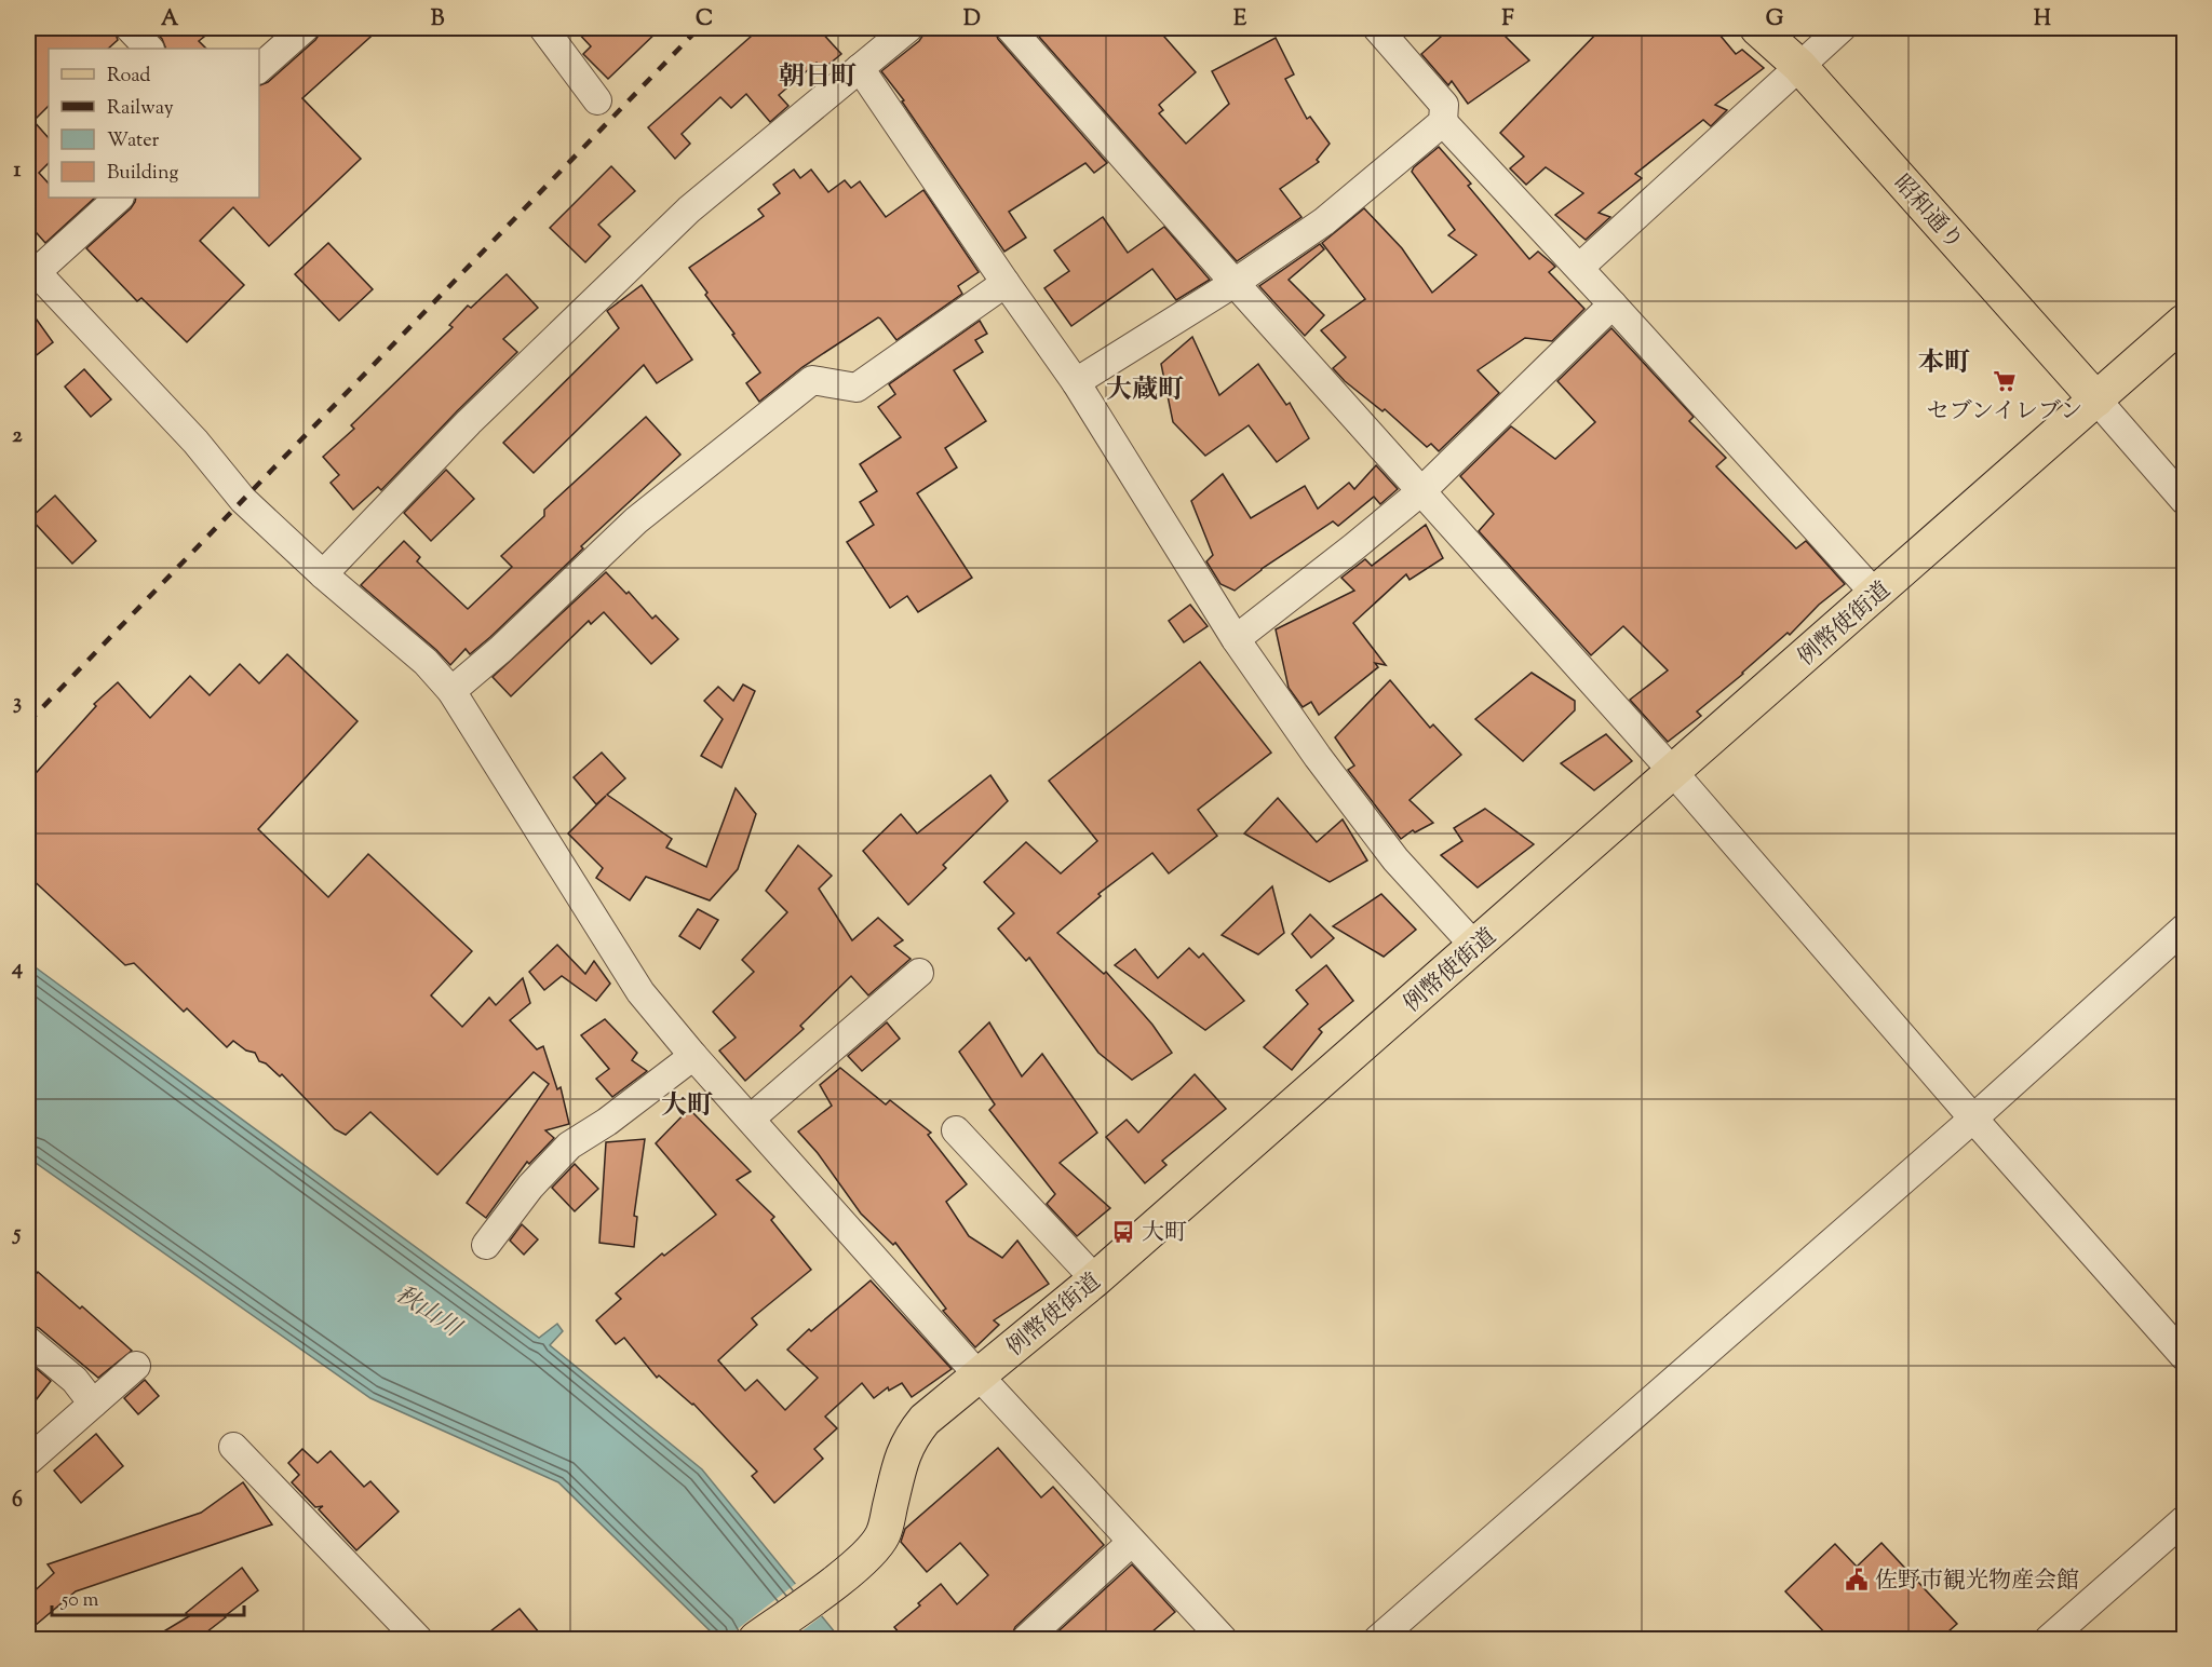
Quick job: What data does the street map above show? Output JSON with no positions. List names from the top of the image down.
{
  "streets": {
    "main road": ["昭和通り", "例幣使街道"]
  },
  "crossings": [
    ["昭和通り", "例幣使街道"]
  ],
  "districts": [
    "朝日町",
    "本町",
    "大蔵町",
    "大町"
  ],
  "water": ["秋山川"],
  "places": {
    "supermarket": ["セブンイレブン"],
    "bus stop": ["大町"],
    "public building": ["佐野市観光物産会館"]
  },
  "legend": [
    "Road",
    "Railway",
    "Water",
    "Building"
  ],
  "scale_bar": "50 m",
  "grid": {
    "columns": [
      "A",
      "B",
      "C",
      "D",
      "E",
      "F",
      "G",
      "H"
    ],
    "rows": [
      "1",
      "2",
      "3",
      "4",
      "5",
      "6"
    ]
  }
}
